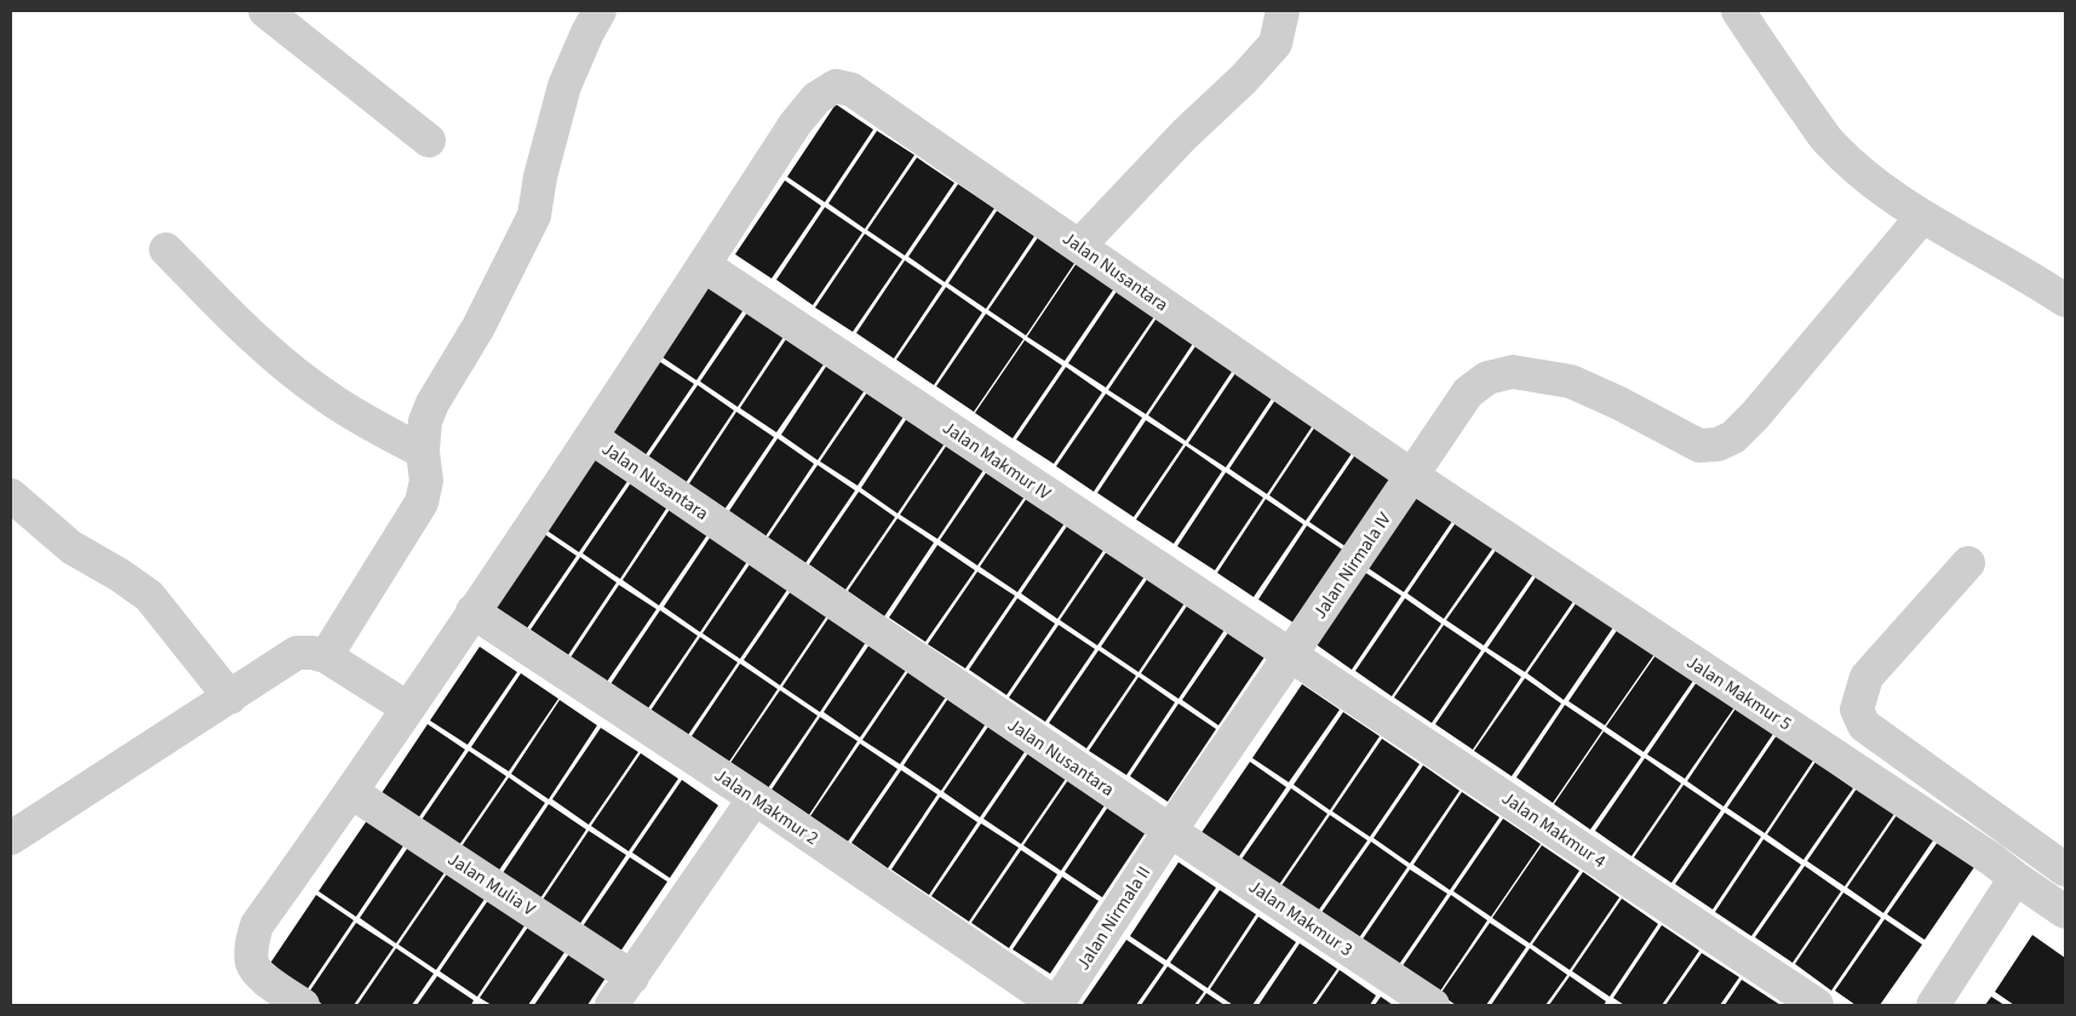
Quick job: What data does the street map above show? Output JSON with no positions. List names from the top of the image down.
{
  "streets": {
    "street": [
      "Jalan Nusantara",
      "Jalan Makmur IV",
      "Jalan Nirmala IV",
      "Jalan Makmur 5",
      "Jalan Makmur 2",
      "Jalan Makmur 4",
      "Jalan Mulia V",
      "Jalan Nirmala II",
      "Jalan Makmur 3"
    ]
  },
  "crossings": [
    ["Jalan Nusantara", "Jalan Makmur IV"],
    ["Jalan Nusantara", "Jalan Nirmala IV"],
    ["Jalan Nusantara", "Jalan Makmur 5"],
    ["Jalan Nusantara", "Jalan Nirmala II"],
    ["Jalan Nusantara", "Jalan Makmur 3"],
    ["Jalan Makmur IV", "Jalan Nirmala IV"],
    ["Jalan Makmur IV", "Jalan Makmur 4"],
    ["Jalan Nirmala IV", "Jalan Makmur 5"],
    ["Jalan Nirmala IV", "Jalan Makmur 4"],
    ["Jalan Nirmala IV", "Jalan Nirmala II"],
    ["Jalan Nirmala IV", "Jalan Makmur 3"],
    ["Jalan Makmur 2", "Jalan Nirmala II"],
    ["Jalan Nirmala II", "Jalan Makmur 3"]
  ]
}
